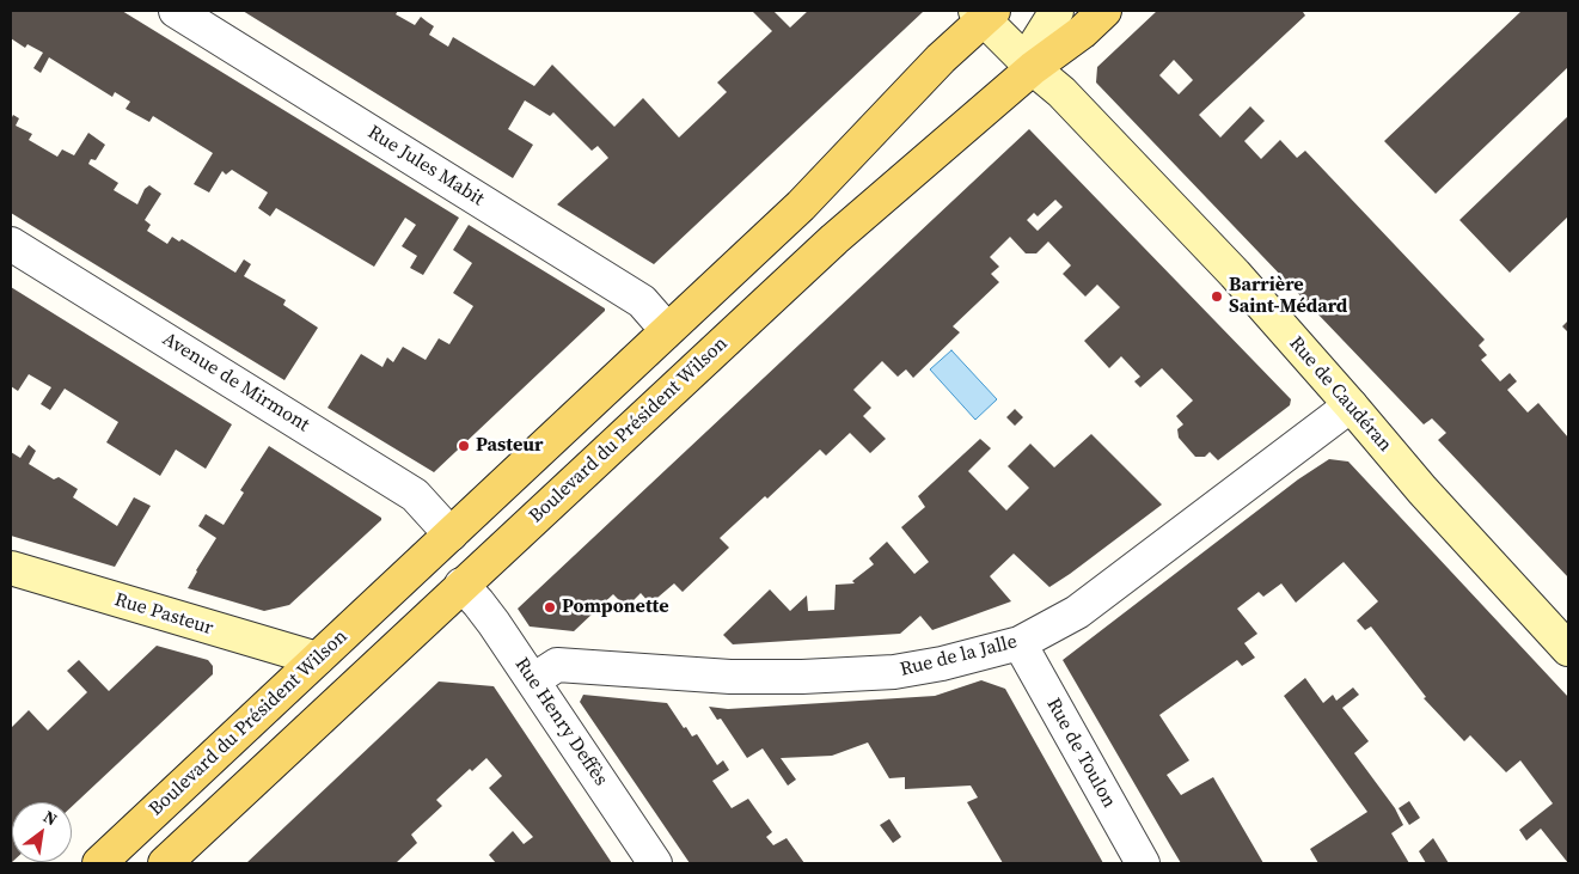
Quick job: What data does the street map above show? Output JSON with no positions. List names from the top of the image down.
{
  "streets": {
    "main road": ["Boulevard du Président Wilson"],
    "street": [
      "Rue Jules Mabit",
      "Avenue de Mirmont",
      "Rue de Caudéran",
      "Rue Pasteur",
      "Rue de la Jalle",
      "Rue Henry Deffès",
      "Rue de Toulon"
    ]
  },
  "crossings": [
    ["Rue Jules Mabit", "Boulevard du Président Wilson"],
    ["Avenue de Mirmont", "Boulevard du Président Wilson"],
    ["Rue de Caudéran", "Boulevard du Président Wilson"],
    ["Rue de Caudéran", "Rue de la Jalle"],
    ["Boulevard du Président Wilson", "Rue Pasteur"],
    ["Boulevard du Président Wilson", "Rue Henry Deffès"],
    ["Rue de la Jalle", "Rue Henry Deffès"],
    ["Rue de la Jalle", "Rue de Toulon"]
  ],
  "places": ["Barrière Saint-Médard", "Pasteur", "Pomponette"],
  "north": "top right"
}
